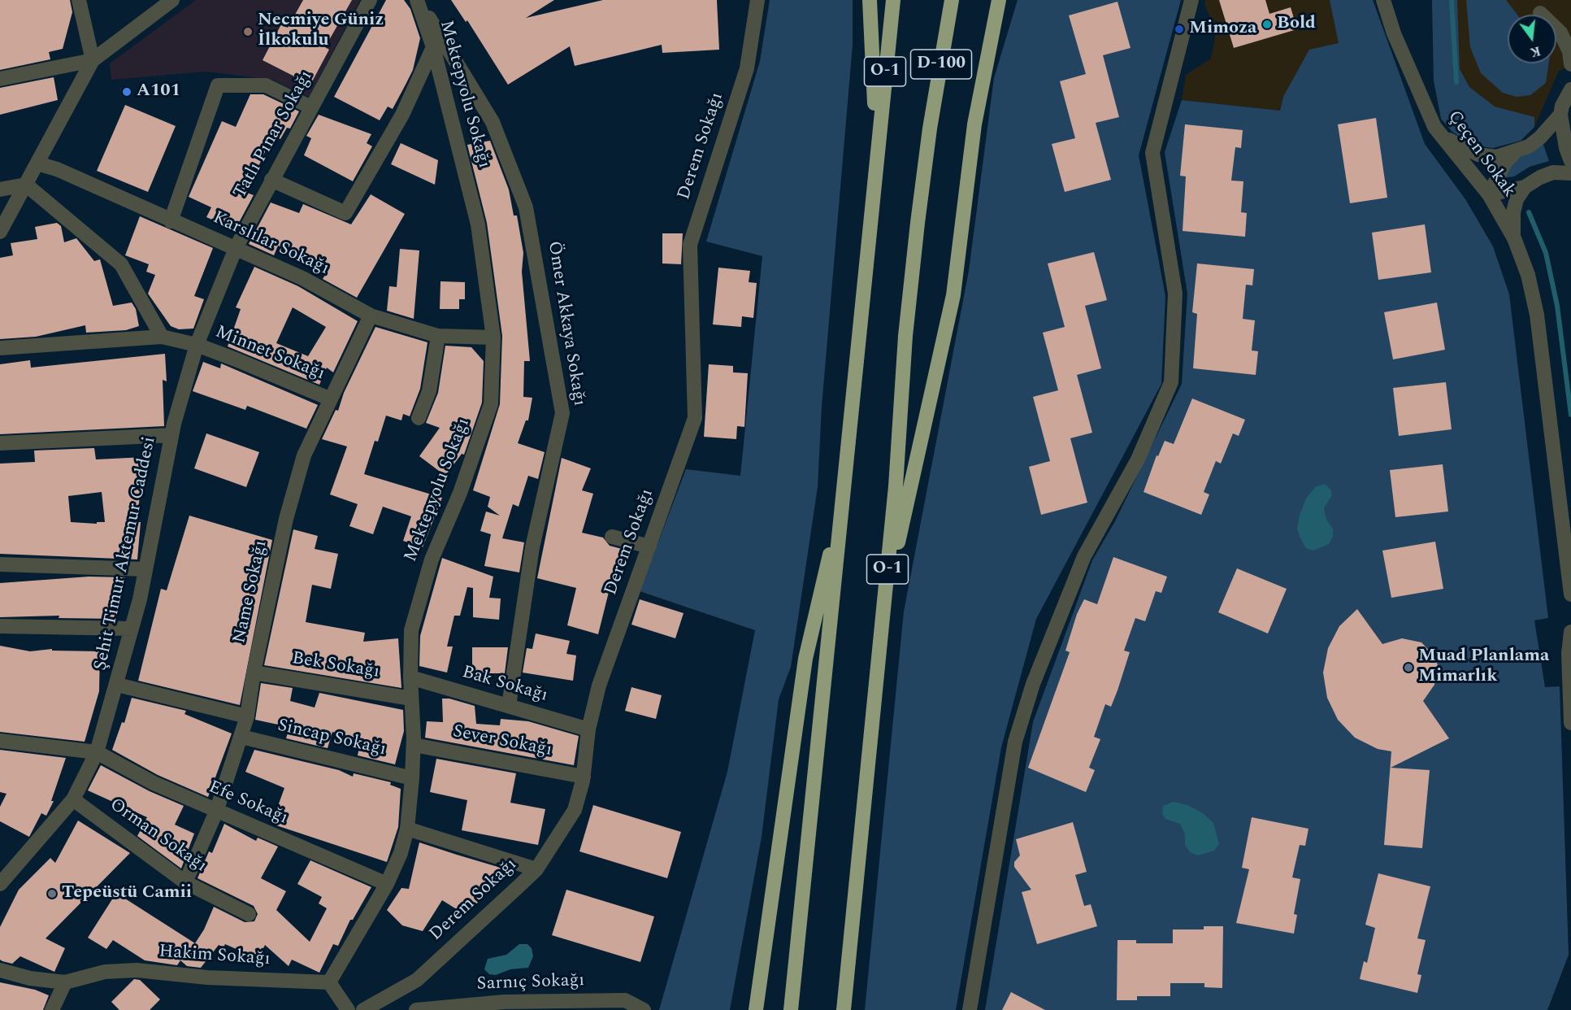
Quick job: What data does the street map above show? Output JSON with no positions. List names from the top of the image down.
{
  "streets": {
    "highway": ["D-100", "O-1"],
    "street": [
      "Mektepyolu Sokağı",
      "Tatlı Pınar Sokağı",
      "Derem Sokağı",
      "Çeçen Sokak",
      "Karslılar Sokağı",
      "Ömer Akkaya Sokağı",
      "Minnet Sokağı",
      "Şehit Timur Aktemur Caddesi",
      "Name Sokağı",
      "Bek Sokağı",
      "Bak Sokağı",
      "Sincap Sokağı",
      "Sever Sokağı",
      "Efe Sokağı",
      "Orman Sokağı",
      "Hakim Sokağı",
      "Sarnıç Sokağı"
    ]
  },
  "crossings": [
    ["D-100", "O-1"],
    ["Mektepyolu Sokağı", "Karslılar Sokağı"],
    ["Mektepyolu Sokağı", "Ömer Akkaya Sokağı"],
    ["Mektepyolu Sokağı", "Bek Sokağı"],
    ["Mektepyolu Sokağı", "Bak Sokağı"],
    ["Mektepyolu Sokağı", "Sincap Sokağı"],
    ["Mektepyolu Sokağı", "Sever Sokağı"],
    ["Mektepyolu Sokağı", "Efe Sokağı"],
    ["Mektepyolu Sokağı", "Hakim Sokağı"],
    ["Tatlı Pınar Sokağı", "Karslılar Sokağı"],
    ["Tatlı Pınar Sokağı", "Minnet Sokağı"],
    ["Tatlı Pınar Sokağı", "Şehit Timur Aktemur Caddesi"],
    ["Derem Sokağı", "Bak Sokağı"],
    ["Derem Sokağı", "Sever Sokağı"],
    ["Karslılar Sokağı", "Name Sokağı"],
    ["Ömer Akkaya Sokağı", "Bak Sokağı"],
    ["Minnet Sokağı", "Şehit Timur Aktemur Caddesi"],
    ["Minnet Sokağı", "Name Sokağı"],
    ["Şehit Timur Aktemur Caddesi", "Efe Sokağı"],
    ["Şehit Timur Aktemur Caddesi", "Orman Sokağı"],
    ["Name Sokağı", "Bek Sokağı"],
    ["Name Sokağı", "Sincap Sokağı"],
    ["Name Sokağı", "Efe Sokağı"],
    ["Name Sokağı", "Orman Sokağı"]
  ],
  "places": [
    "Bold",
    "Mimoza",
    "Necmiye Güniz İlkokulu",
    "A101",
    "Muad Planlama Mimarlık",
    "Tepeüstü Camii"
  ],
  "north": "bottom"
}
